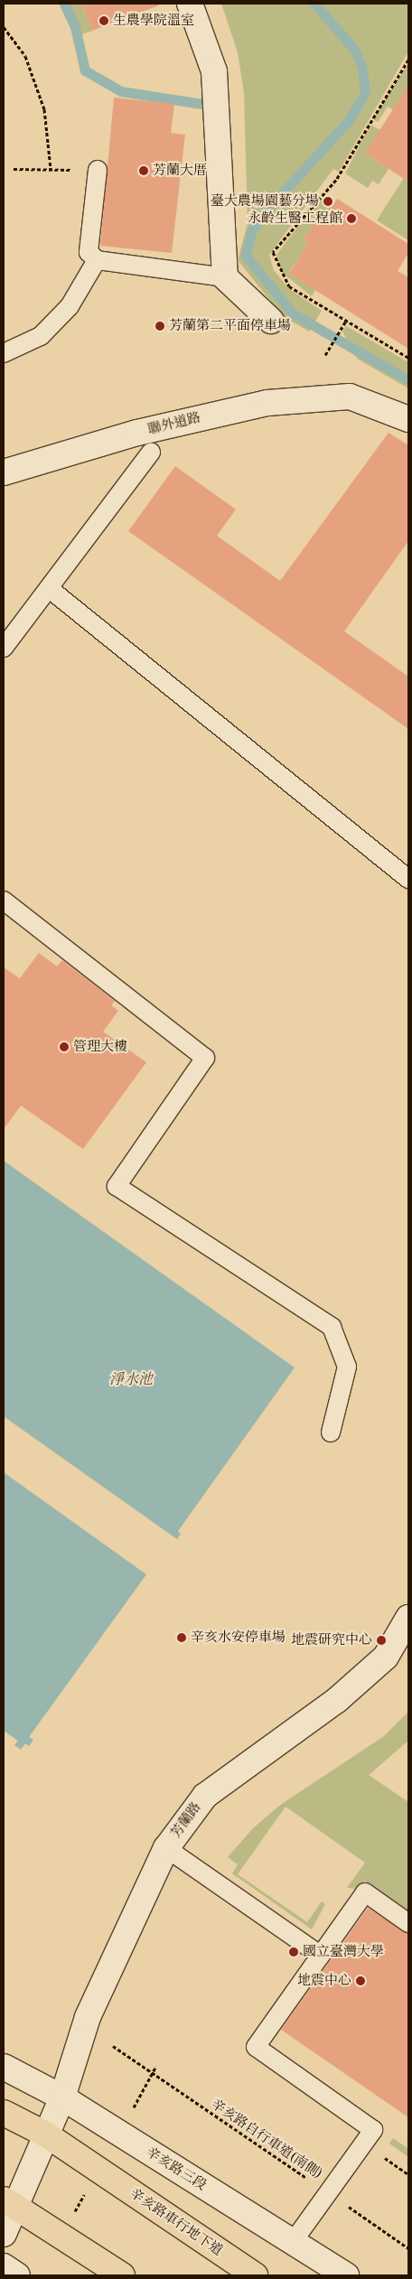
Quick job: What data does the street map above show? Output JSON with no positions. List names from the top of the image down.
{
  "streets": {
    "main road": ["辛亥路車行地下道"],
    "street": ["聯外道路", "芳蘭路", "辛亥路三段"],
    "path": ["辛亥路自行車道(南側)"]
  },
  "crossings": [
    ["芳蘭路", "辛亥路三段"],
    ["芳蘭路", "辛亥路車行地下道"]
  ],
  "water": ["淨水池"],
  "places": [
    "生農學院溫室",
    "芳蘭大厝",
    "臺大農場園藝分場",
    "永齡生醫工程館",
    "芳蘭第二平面停車場",
    "管理大樓",
    "辛亥水安停車場",
    "地震研究中心",
    "國立臺灣大學",
    "地震中心"
  ]
}
